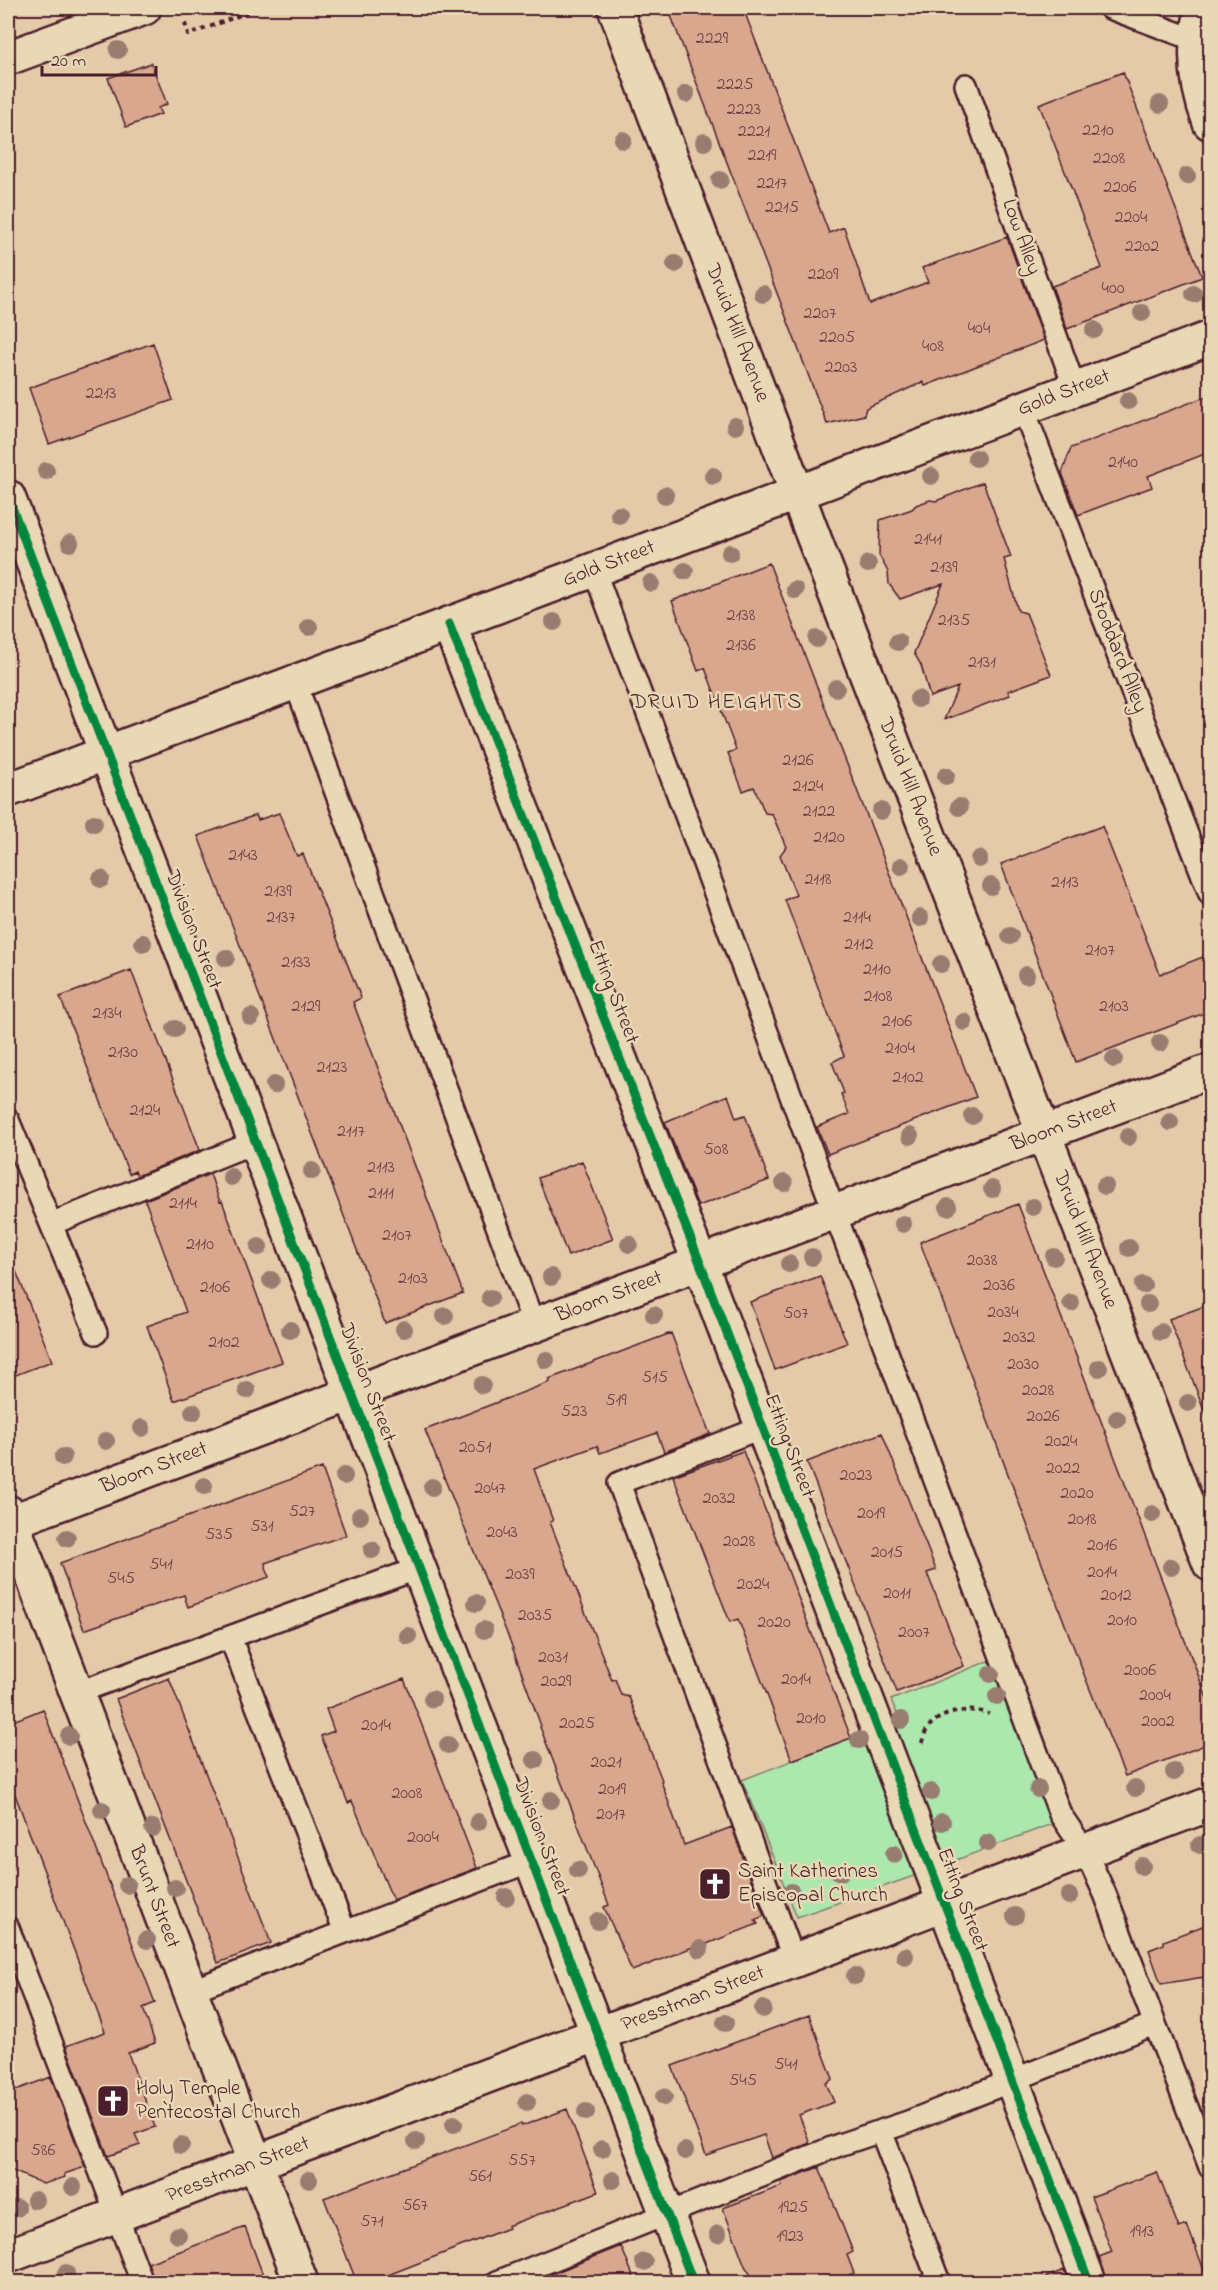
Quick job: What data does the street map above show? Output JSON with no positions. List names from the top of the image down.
{
  "streets": {
    "street": [
      "Druid Hill Avenue",
      "Gold Street",
      "Division Street",
      "Etting Street",
      "Bloom Street",
      "Brunt Street",
      "Presstman Street"
    ],
    "lane": ["Low Alley", "Stoddard Alley"]
  },
  "crossings": [
    ["Low Alley", "Gold Street"],
    ["Druid Hill Avenue", "Gold Street"],
    ["Druid Hill Avenue", "Bloom Street"],
    ["Gold Street", "Stoddard Alley"],
    ["Gold Street", "Division Street"],
    ["Gold Street", "Etting Street"],
    ["Division Street", "Bloom Street"],
    ["Division Street", "Presstman Street"],
    ["Etting Street", "Bloom Street"],
    ["Etting Street", "Presstman Street"],
    ["Bloom Street", "Brunt Street"],
    ["Brunt Street", "Presstman Street"]
  ],
  "districts": ["DRUID HEIGHTS"],
  "places": {
    "church": ["Saint Katherines Episcopal Church", "Holy Temple Pentecostal Church"]
  },
  "house_numbers": [
    "2229",
    "2225",
    "2223",
    "2210",
    "2221",
    "2219",
    "2208",
    "2217",
    "2206",
    "2215",
    "2204",
    "2202",
    "2209",
    "400",
    "2207",
    "404",
    "2205",
    "408",
    "2203",
    "2213",
    "2140",
    "2141",
    "2139",
    "2138",
    "2135",
    "2136",
    "2131",
    "2126",
    "2124",
    "2122",
    "2120",
    "2143",
    "2118",
    "2113",
    "2139",
    "2137",
    "2114",
    "2112",
    "2107",
    "2133",
    "2110",
    "2108",
    "2129",
    "2103",
    "2134",
    "2106",
    "2104",
    "2130",
    "2123",
    "2102",
    "2124",
    "2117",
    "508",
    "2113",
    "2111",
    "2114",
    "2107",
    "2110",
    "2038",
    "2103",
    "2036",
    "2106",
    "2034",
    "507",
    "2032",
    "2102",
    "2030",
    "515",
    "2028",
    "519",
    "523",
    "2026",
    "2024",
    "2051",
    "2022",
    "2023",
    "2047",
    "2020",
    "2032",
    "527",
    "2019",
    "2018",
    "531",
    "2043",
    "535",
    "2028",
    "2016",
    "2015",
    "541",
    "2014",
    "2039",
    "545",
    "2024",
    "2011",
    "2012",
    "2035",
    "2010",
    "2020",
    "2007",
    "2031",
    "2006",
    "2014",
    "2029",
    "2004",
    "2010",
    "2002",
    "2025",
    "2014",
    "2021",
    "2019",
    "2008",
    "2017",
    "2004",
    "541",
    "545",
    "586",
    "557",
    "561",
    "567",
    "1925",
    "571",
    "1913",
    "1923"
  ],
  "scale_bar": "20 m"
}
